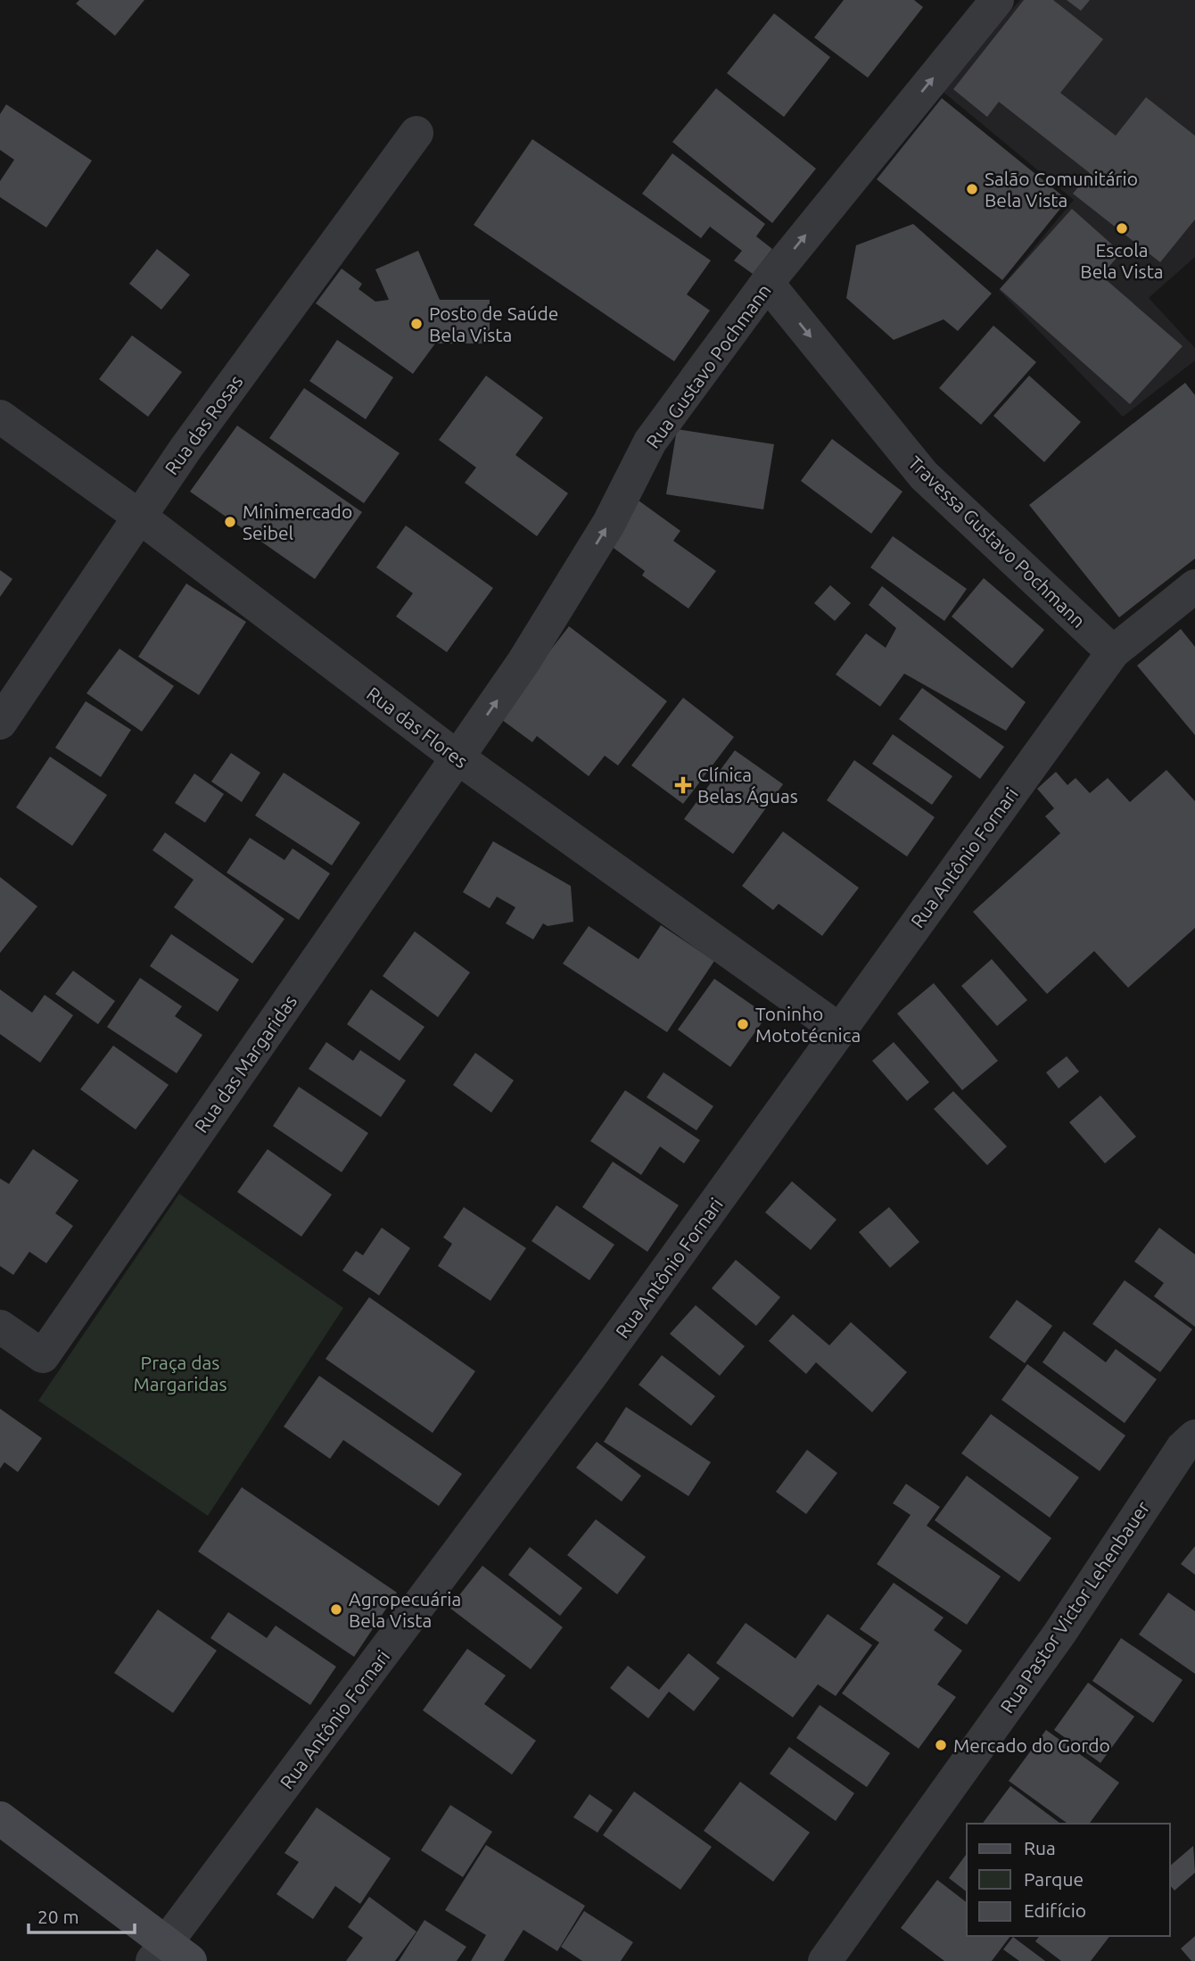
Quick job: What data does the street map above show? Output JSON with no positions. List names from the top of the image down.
{
  "streets": {
    "street": [
      "Rua Gustavo Pochmann",
      "Rua das Rosas",
      "Travessa Gustavo Pochmann",
      "Rua das Flores",
      "Rua Antônio Fornari",
      "Rua das Margaridas",
      "Rua Pastor Victor Lehenbauer"
    ]
  },
  "crossings": [
    ["Rua Gustavo Pochmann", "Travessa Gustavo Pochmann"],
    ["Rua Gustavo Pochmann", "Rua das Flores"],
    ["Rua Gustavo Pochmann", "Rua das Margaridas"],
    ["Rua das Rosas", "Rua das Flores"],
    ["Travessa Gustavo Pochmann", "Rua Antônio Fornari"],
    ["Rua das Flores", "Rua Antônio Fornari"],
    ["Rua das Flores", "Rua das Margaridas"]
  ],
  "one_way": ["Rua Gustavo Pochmann", "Travessa Gustavo Pochmann"],
  "parks": ["Praça das Margaridas"],
  "places": {
    "other": [
      "Salão Comunitário Bela Vista",
      "Escola Bela Vista",
      "Posto de Saúde Bela Vista",
      "Minimercado Seibel",
      "Toninho Mototécnica",
      "Agropecuária Bela Vista",
      "Mercado do Gordo"
    ],
    "health": ["Clínica Belas Águas"]
  },
  "legend": ["Rua", "Parque", "Edifício"],
  "scale_bar": "20 m"
}
